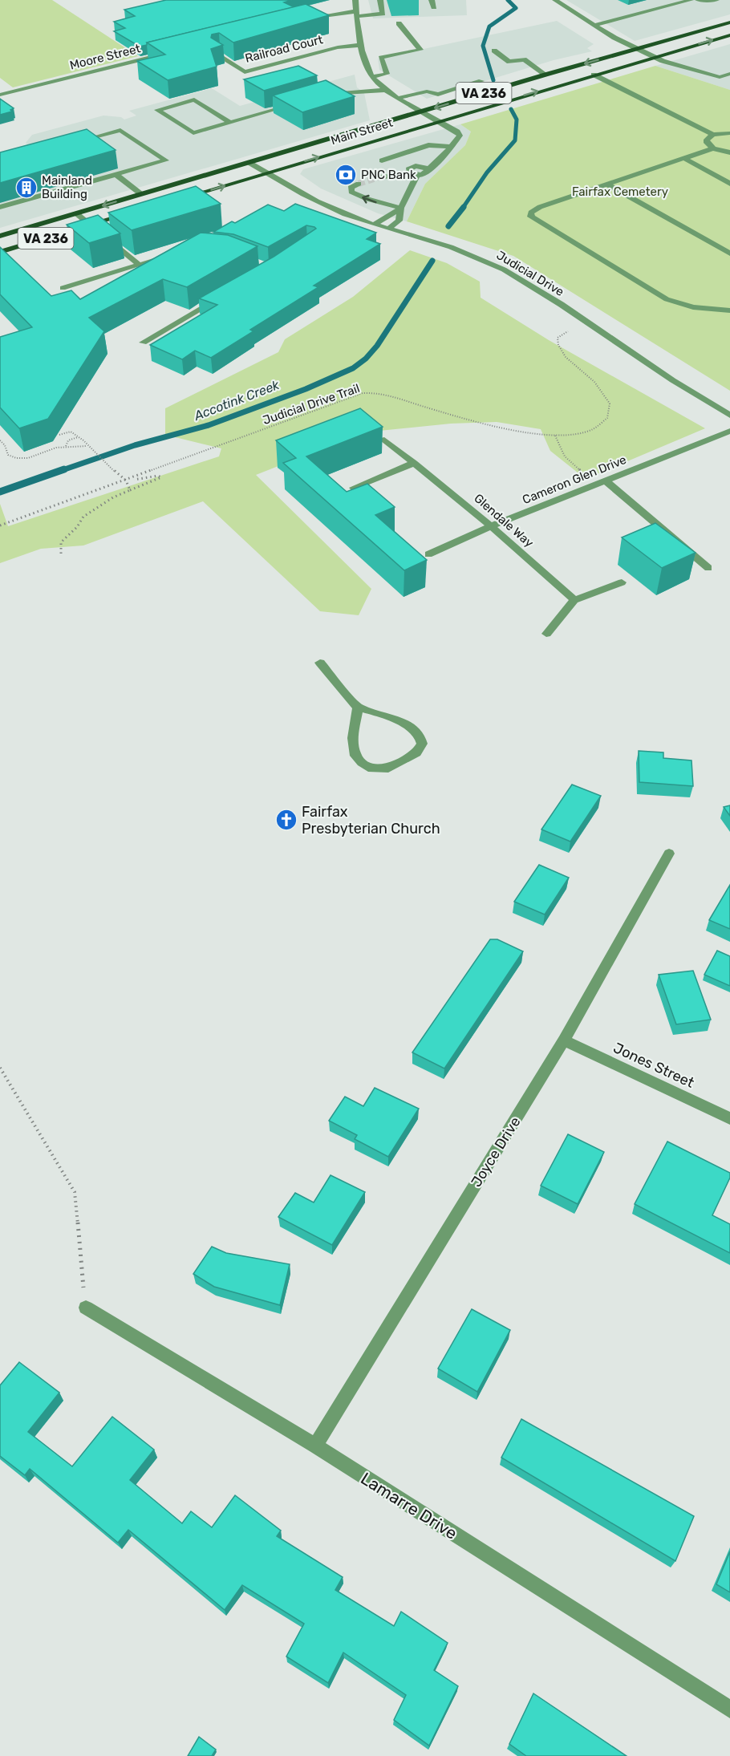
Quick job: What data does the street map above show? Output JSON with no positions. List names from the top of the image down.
{
  "streets": {
    "main road": ["VA 236", "Main Street"],
    "street": [
      "Railroad Court",
      "Moore Street",
      "Judicial Drive",
      "Cameron Glen Drive",
      "Glendale Way",
      "Jones Street",
      "Joyce Drive",
      "Lamarre Drive"
    ],
    "path": ["Judicial Drive Trail"]
  },
  "crossings": [
    ["Main Street", "Judicial Drive"],
    ["Cameron Glen Drive", "Glendale Way"],
    ["Jones Street", "Joyce Drive"],
    ["Joyce Drive", "Lamarre Drive"]
  ],
  "water": ["Accotink Creek"],
  "parks": ["Fairfax Cemetery"],
  "places": {
    "bank": ["PNC Bank"],
    "building": ["Mainland Building"],
    "church": ["Fairfax Presbyterian Church"]
  }
}
